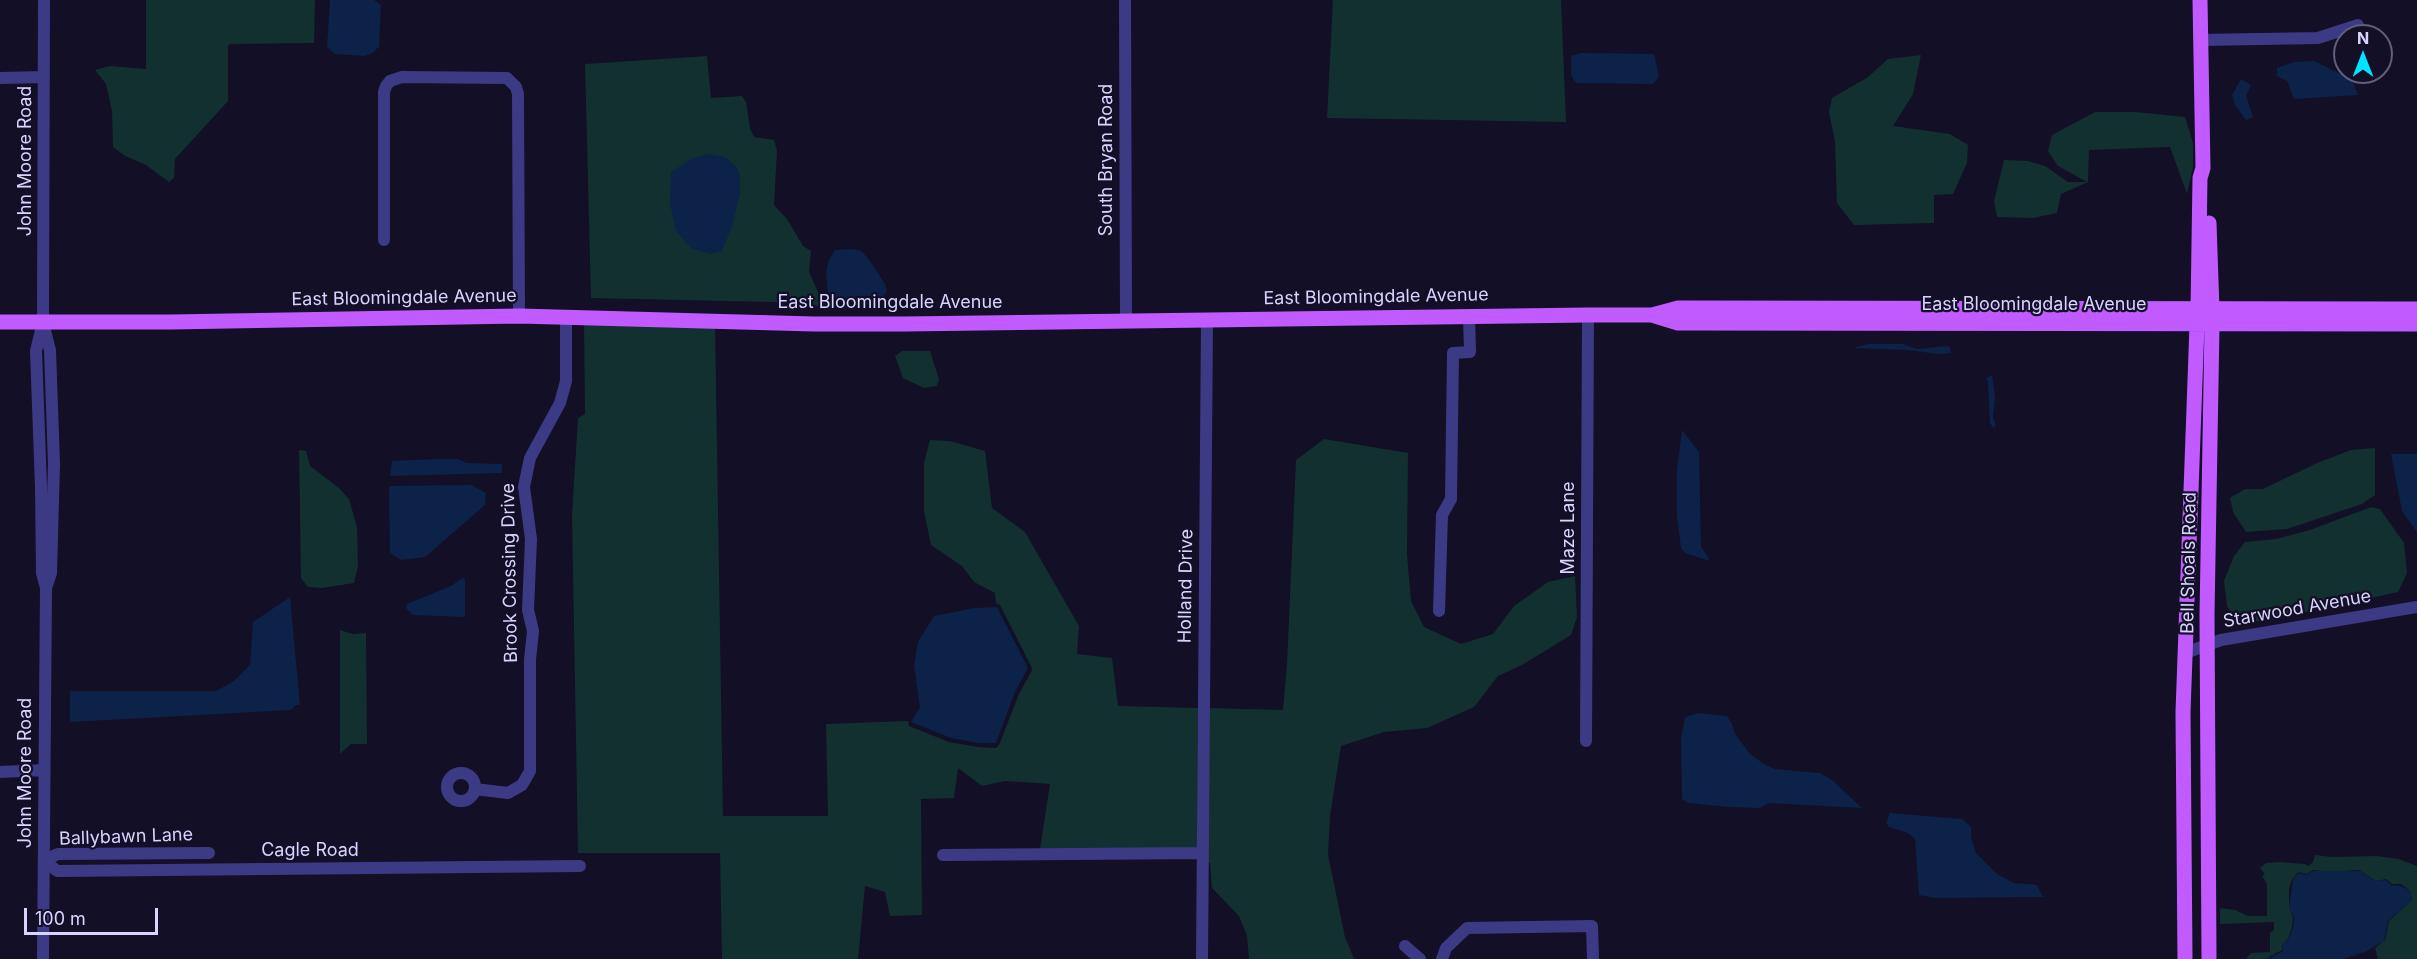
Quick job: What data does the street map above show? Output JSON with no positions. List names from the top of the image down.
{
  "streets": {
    "main road": ["East Bloomingdale Avenue", "Bell Shoals Road"],
    "street": [
      "South Bryan Road",
      "John Moore Road",
      "Maze Lane",
      "Brook Crossing Drive",
      "Holland Drive",
      "Starwood Avenue",
      "Ballybawn Lane",
      "Cagle Road"
    ]
  },
  "crossings": [
    ["South Bryan Road", "East Bloomingdale Avenue"],
    ["John Moore Road", "East Bloomingdale Avenue"],
    ["John Moore Road", "Ballybawn Lane"],
    ["John Moore Road", "Cagle Road"],
    ["East Bloomingdale Avenue", "Maze Lane"],
    ["East Bloomingdale Avenue", "Bell Shoals Road"],
    ["East Bloomingdale Avenue", "Brook Crossing Drive"],
    ["East Bloomingdale Avenue", "Holland Drive"],
    ["Bell Shoals Road", "Starwood Avenue"],
    ["Ballybawn Lane", "Cagle Road"]
  ],
  "scale_bar": "100 m",
  "north": "top"
}
